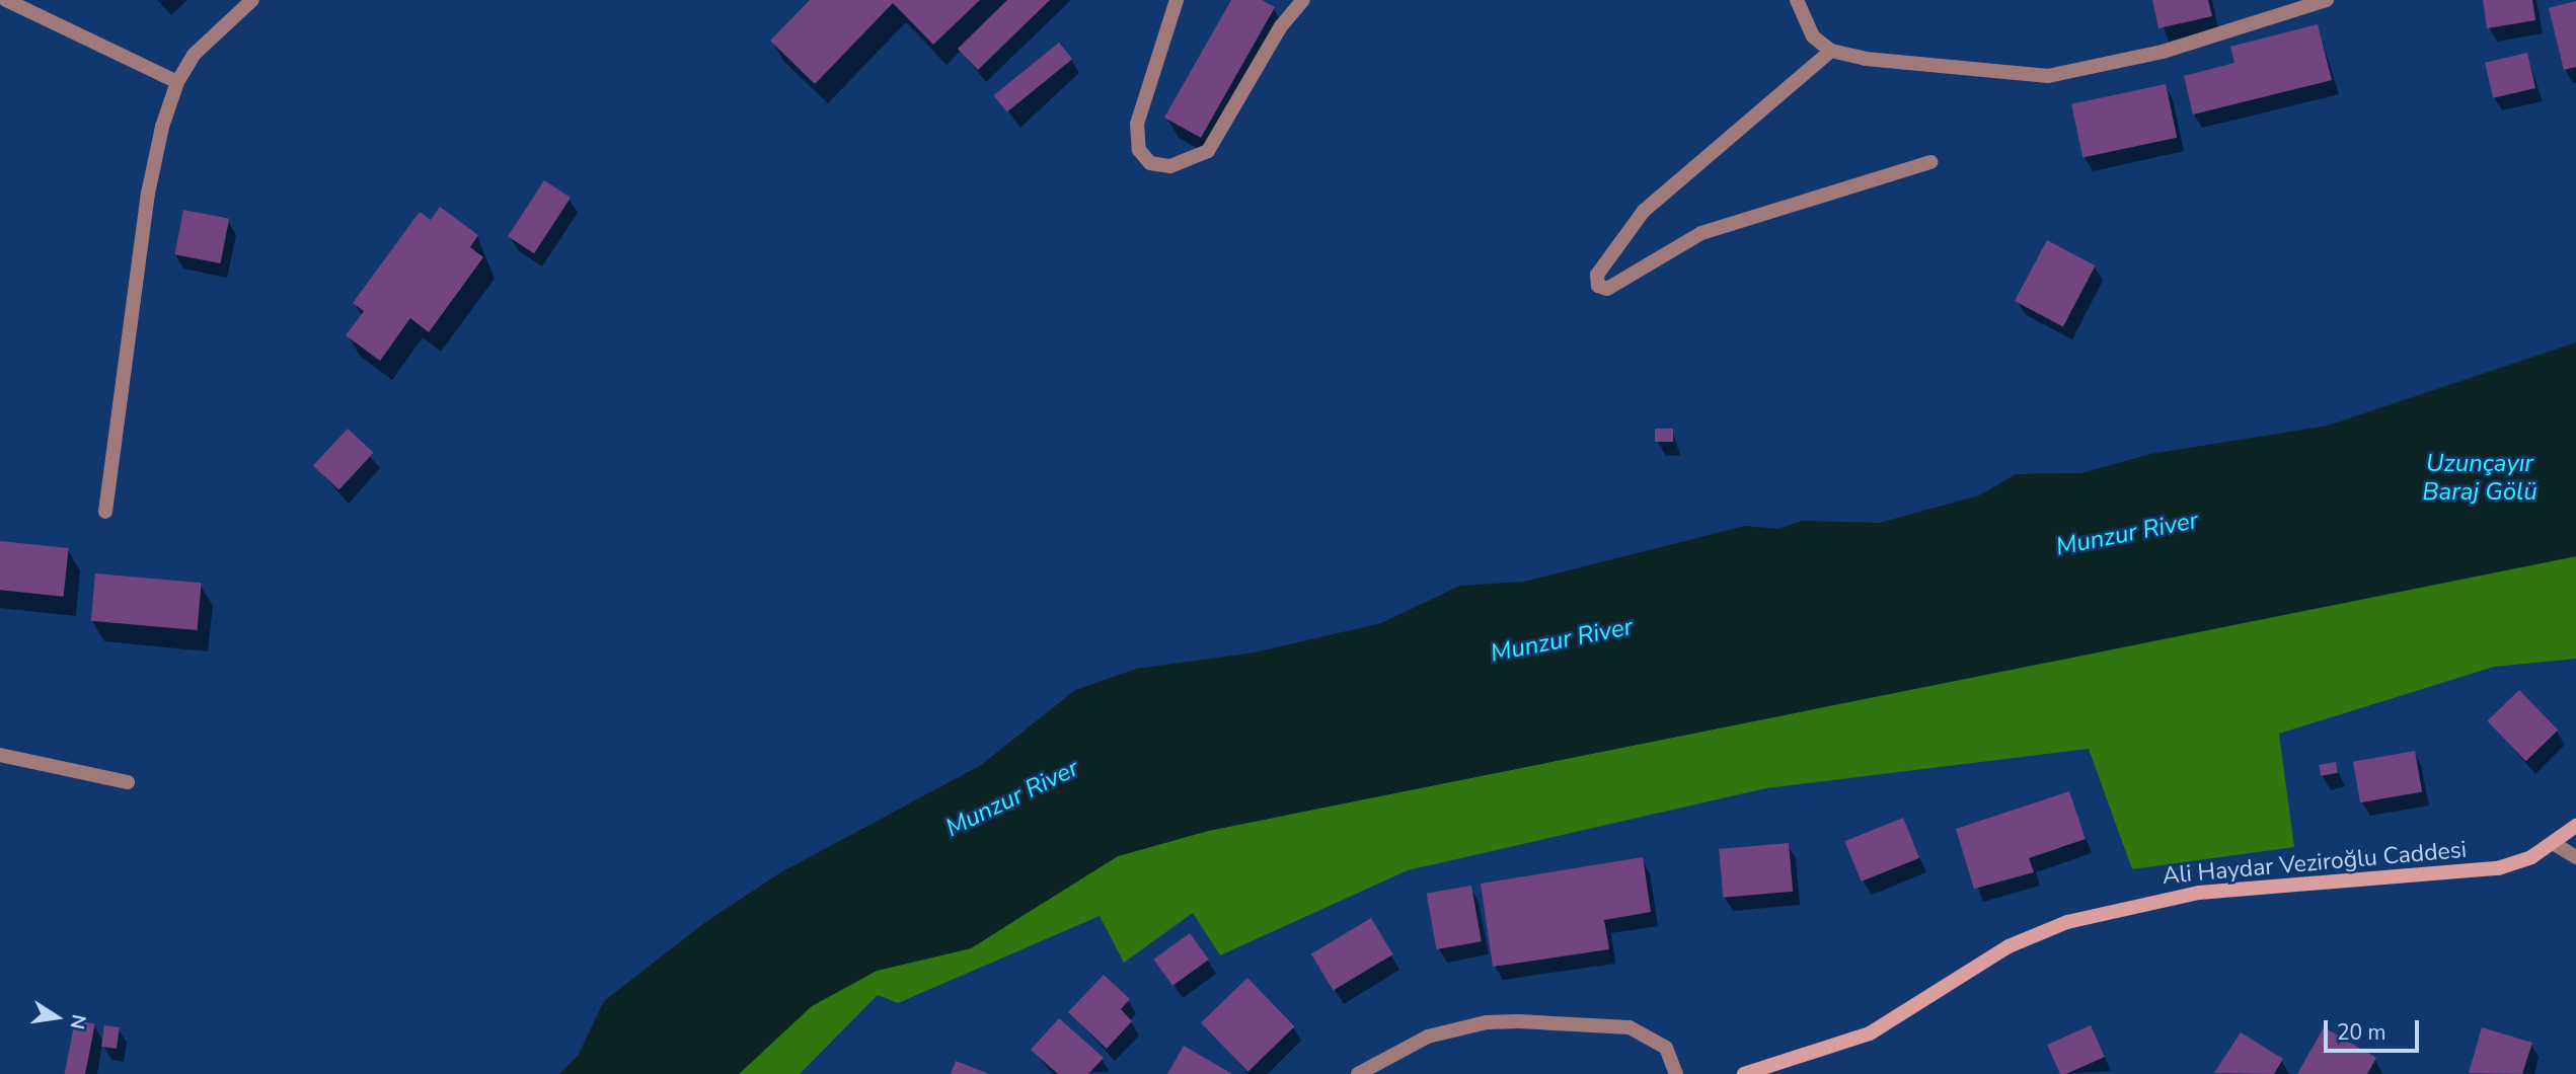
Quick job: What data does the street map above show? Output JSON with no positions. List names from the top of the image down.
{
  "streets": {
    "main road": ["Ali Haydar Veziroğlu Caddesi"]
  },
  "water": ["Uzunçayır Baraj Gölü", "Munzur River"],
  "scale_bar": "20 m",
  "north": "right"
}
